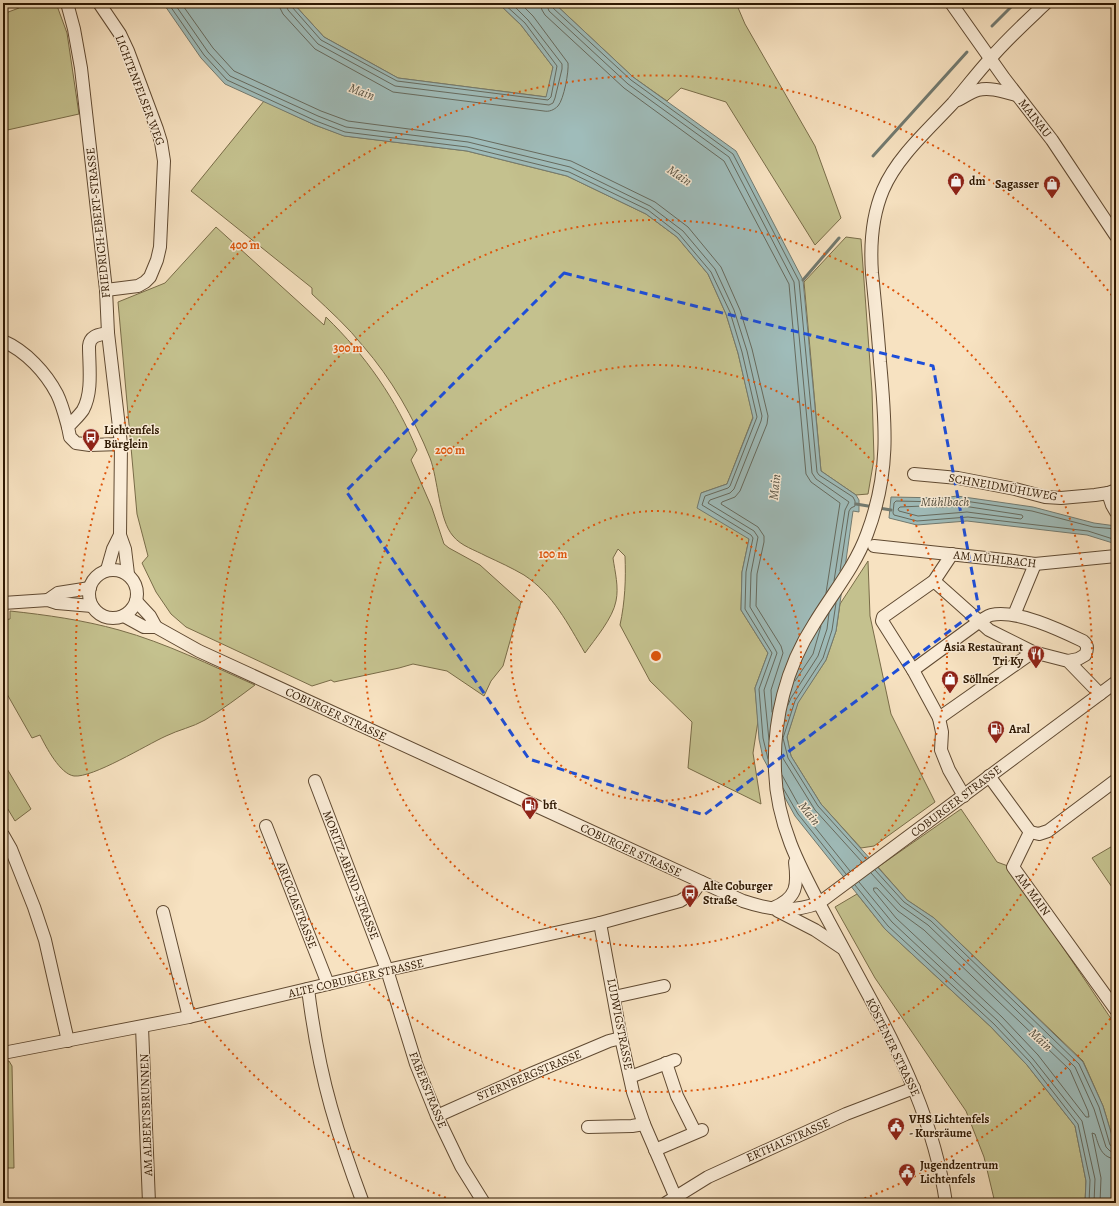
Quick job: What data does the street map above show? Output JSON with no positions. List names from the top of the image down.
{
  "streets": {
    "street": [
      "LICHTENFELSER WEG",
      "MAINAU",
      "FRIEDRICH-EBERT-STRASSE",
      "SCHNEIDMÜHLWEG",
      "AM MÜHLBACH",
      "COBURGER STRASSE",
      "MORITZ-ABEND-STRASSE",
      "AM MAIN",
      "ARICCIASTRASSE",
      "ALTE COBURGER STRASSE",
      "LUDWIGSTRASSE",
      "KÖSTENER STRASSE",
      "STERNBERGSTRASSE",
      "FABERSTRASSE",
      "AM ALBERTSBRUNNEN",
      "ERTHALSTRASSE"
    ]
  },
  "crossings": [
    ["LICHTENFELSER WEG", "FRIEDRICH-EBERT-STRASSE"],
    ["COBURGER STRASSE", "ALTE COBURGER STRASSE"],
    ["COBURGER STRASSE", "KÖSTENER STRASSE"],
    ["MORITZ-ABEND-STRASSE", "ALTE COBURGER STRASSE"],
    ["MORITZ-ABEND-STRASSE", "FABERSTRASSE"],
    ["ARICCIASTRASSE", "ALTE COBURGER STRASSE"],
    ["ALTE COBURGER STRASSE", "LUDWIGSTRASSE"],
    ["ALTE COBURGER STRASSE", "FABERSTRASSE"],
    ["ALTE COBURGER STRASSE", "AM ALBERTSBRUNNEN"],
    ["LUDWIGSTRASSE", "STERNBERGSTRASSE"],
    ["LUDWIGSTRASSE", "ERTHALSTRASSE"],
    ["KÖSTENER STRASSE", "ERTHALSTRASSE"],
    ["STERNBERGSTRASSE", "FABERSTRASSE"]
  ],
  "water": ["Main", "Mühlbach"],
  "places": {
    "shop": ["dm", "Sagasser", "Söllner"],
    "bus stop": ["Lichtenfels Bürglein", "Alte Coburger Straße"],
    "restaurant": ["Asia Restaurant Tri Ky"],
    "fuel station": ["Aral", "bft"],
    "public building": ["VHS Lichtenfels - Kursräume", "Jugendzentrum Lichtenfels"]
  },
  "rings": [
    "400 m",
    "300 m",
    "200 m",
    "100 m"
  ]
}
